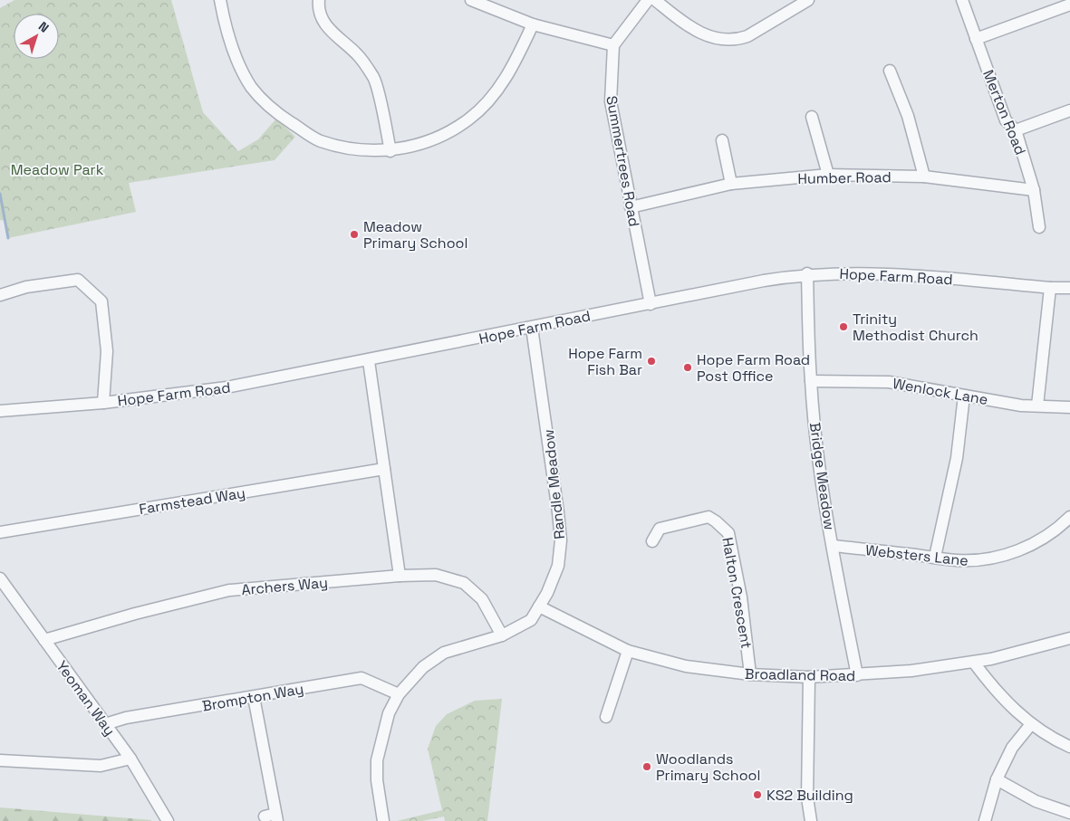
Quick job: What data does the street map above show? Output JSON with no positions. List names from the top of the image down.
{
  "streets": {
    "street": [
      "Merton Road",
      "Summertrees Road",
      "Humber Road",
      "Hope Farm Road",
      "Wenlock Lane",
      "Bridge Meadow",
      "Randle Meadow",
      "Farmstead Way",
      "Websters Lane",
      "Archers Way",
      "Halton Crescent",
      "Broadland Road",
      "Brompton Way",
      "Yeoman Way"
    ]
  },
  "crossings": [
    ["Merton Road", "Humber Road"],
    ["Summertrees Road", "Humber Road"],
    ["Summertrees Road", "Hope Farm Road"],
    ["Hope Farm Road", "Bridge Meadow"],
    ["Hope Farm Road", "Randle Meadow"],
    ["Wenlock Lane", "Bridge Meadow"],
    ["Bridge Meadow", "Websters Lane"],
    ["Bridge Meadow", "Broadland Road"],
    ["Randle Meadow", "Archers Way"],
    ["Randle Meadow", "Broadland Road"],
    ["Randle Meadow", "Brompton Way"],
    ["Archers Way", "Yeoman Way"],
    ["Halton Crescent", "Broadland Road"],
    ["Brompton Way", "Yeoman Way"]
  ],
  "parks": ["Meadow Park"],
  "places": [
    "Meadow Primary School",
    "Trinity Methodist Church",
    "Hope Farm Fish Bar",
    "Hope Farm Road Post Office",
    "Woodlands Primary School",
    "KS2 Building"
  ],
  "north": "top right"
}
